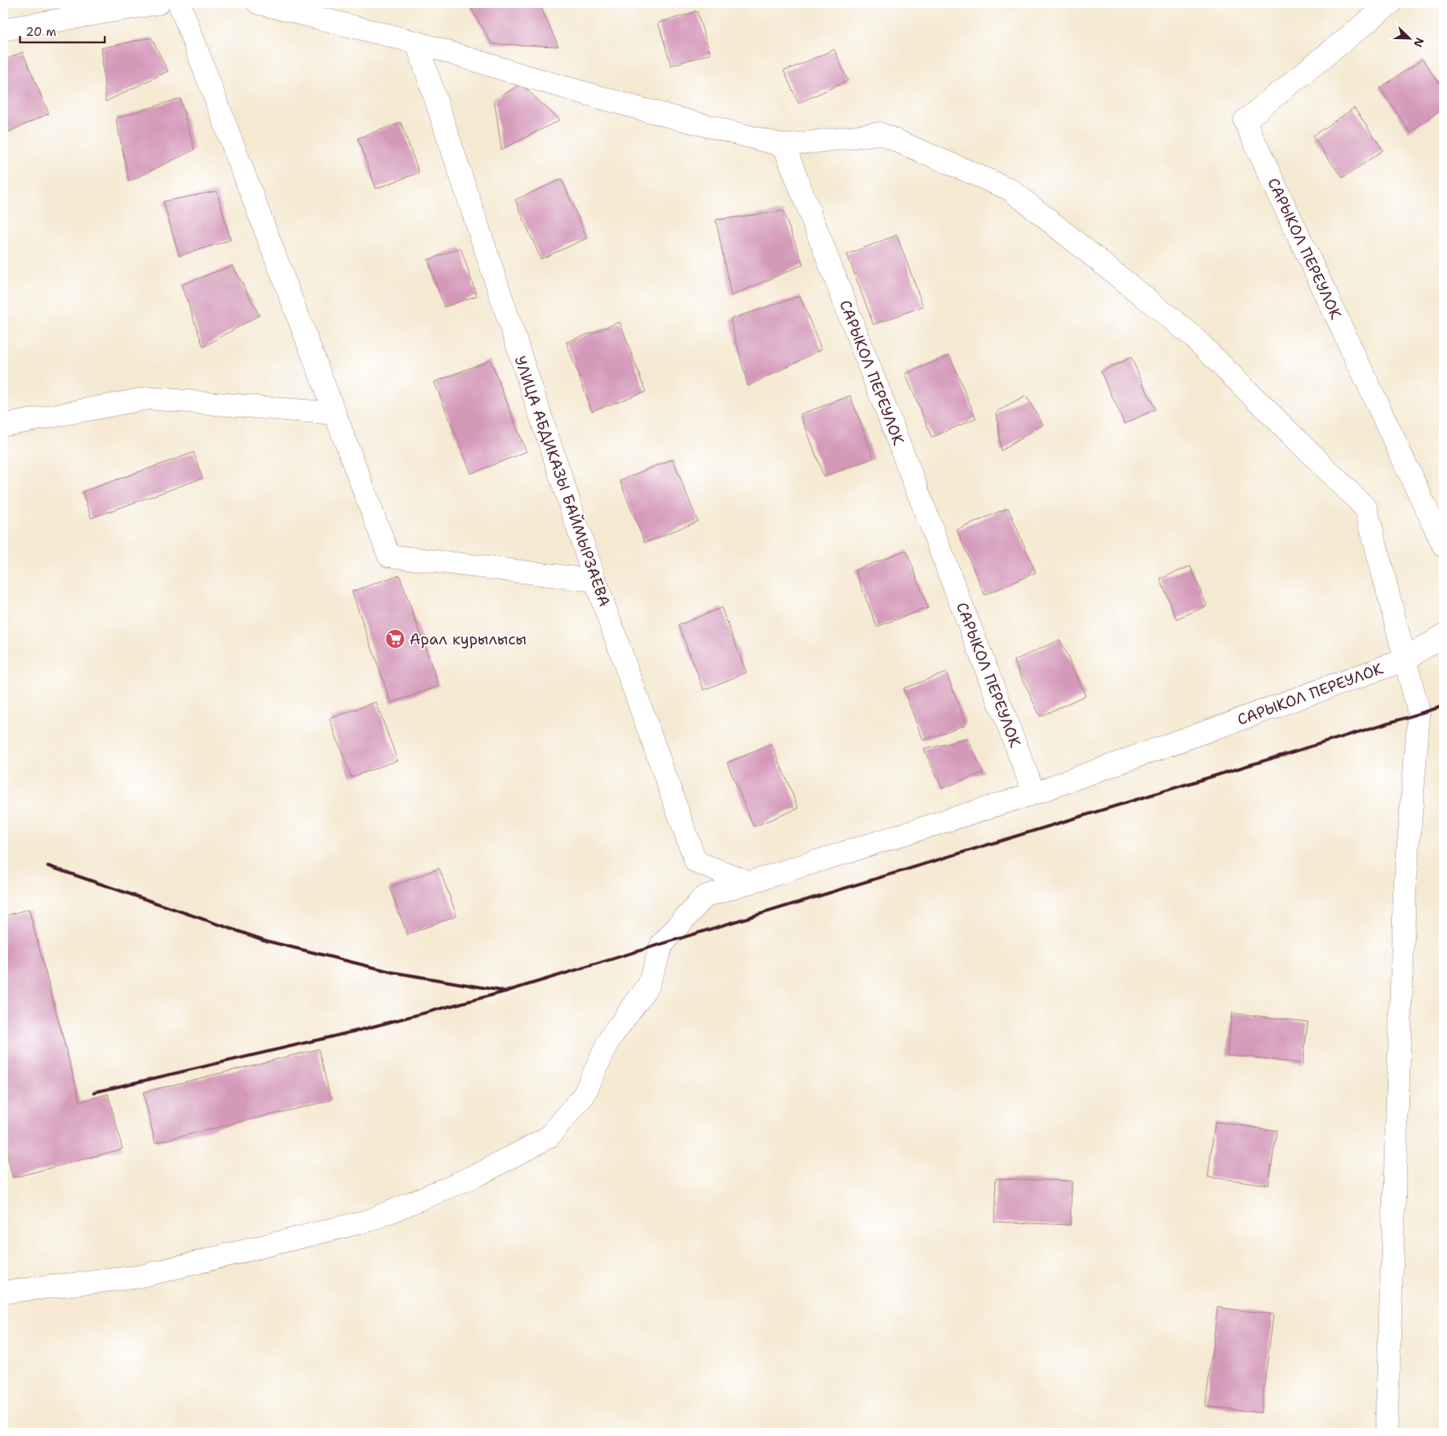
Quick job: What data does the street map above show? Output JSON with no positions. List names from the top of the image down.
{
  "streets": {
    "street": ["САРЫКОЛ ПЕРЕУЛОК", "УЛИЦА АБДИКАЗЫ БАЙМЫРЗАЕВА"]
  },
  "places": {
    "supermarket": ["Арал курылысы"]
  },
  "scale_bar": "20 m",
  "north": "bottom right"
}
